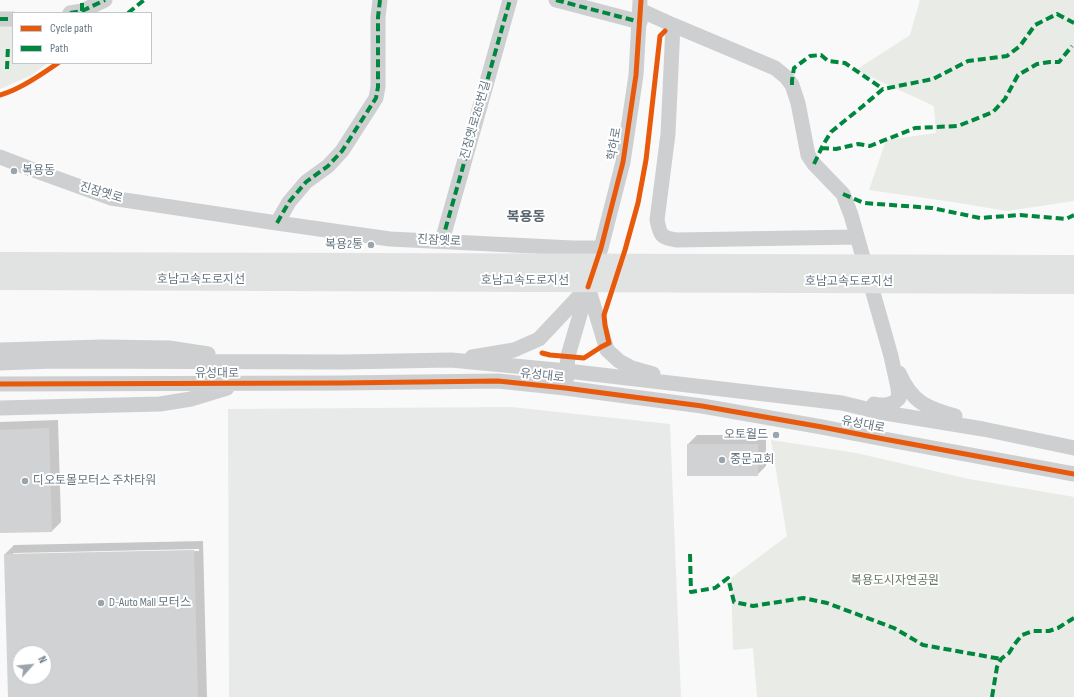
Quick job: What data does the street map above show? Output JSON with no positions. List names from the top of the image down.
{
  "streets": {
    "highway": ["호남고속도로지선"],
    "street": [
      "진잠옛로265번길",
      "학하로",
      "진잠옛로",
      "유성대로"
    ]
  },
  "crossings": [
    ["진잠옛로265번길", "진잠옛로"],
    ["학하로", "진잠옛로"],
    ["학하로", "유성대로"]
  ],
  "districts": ["복용동"],
  "parks": ["복용도시자연공원"],
  "places": [
    "복용동",
    "복용2통",
    "오토월드",
    "중문교회",
    "디오토몰모터스 주차타워",
    "D-Auto Mall 모터스"
  ],
  "legend": ["Cycle path", "Path"],
  "north": "top right"
}
